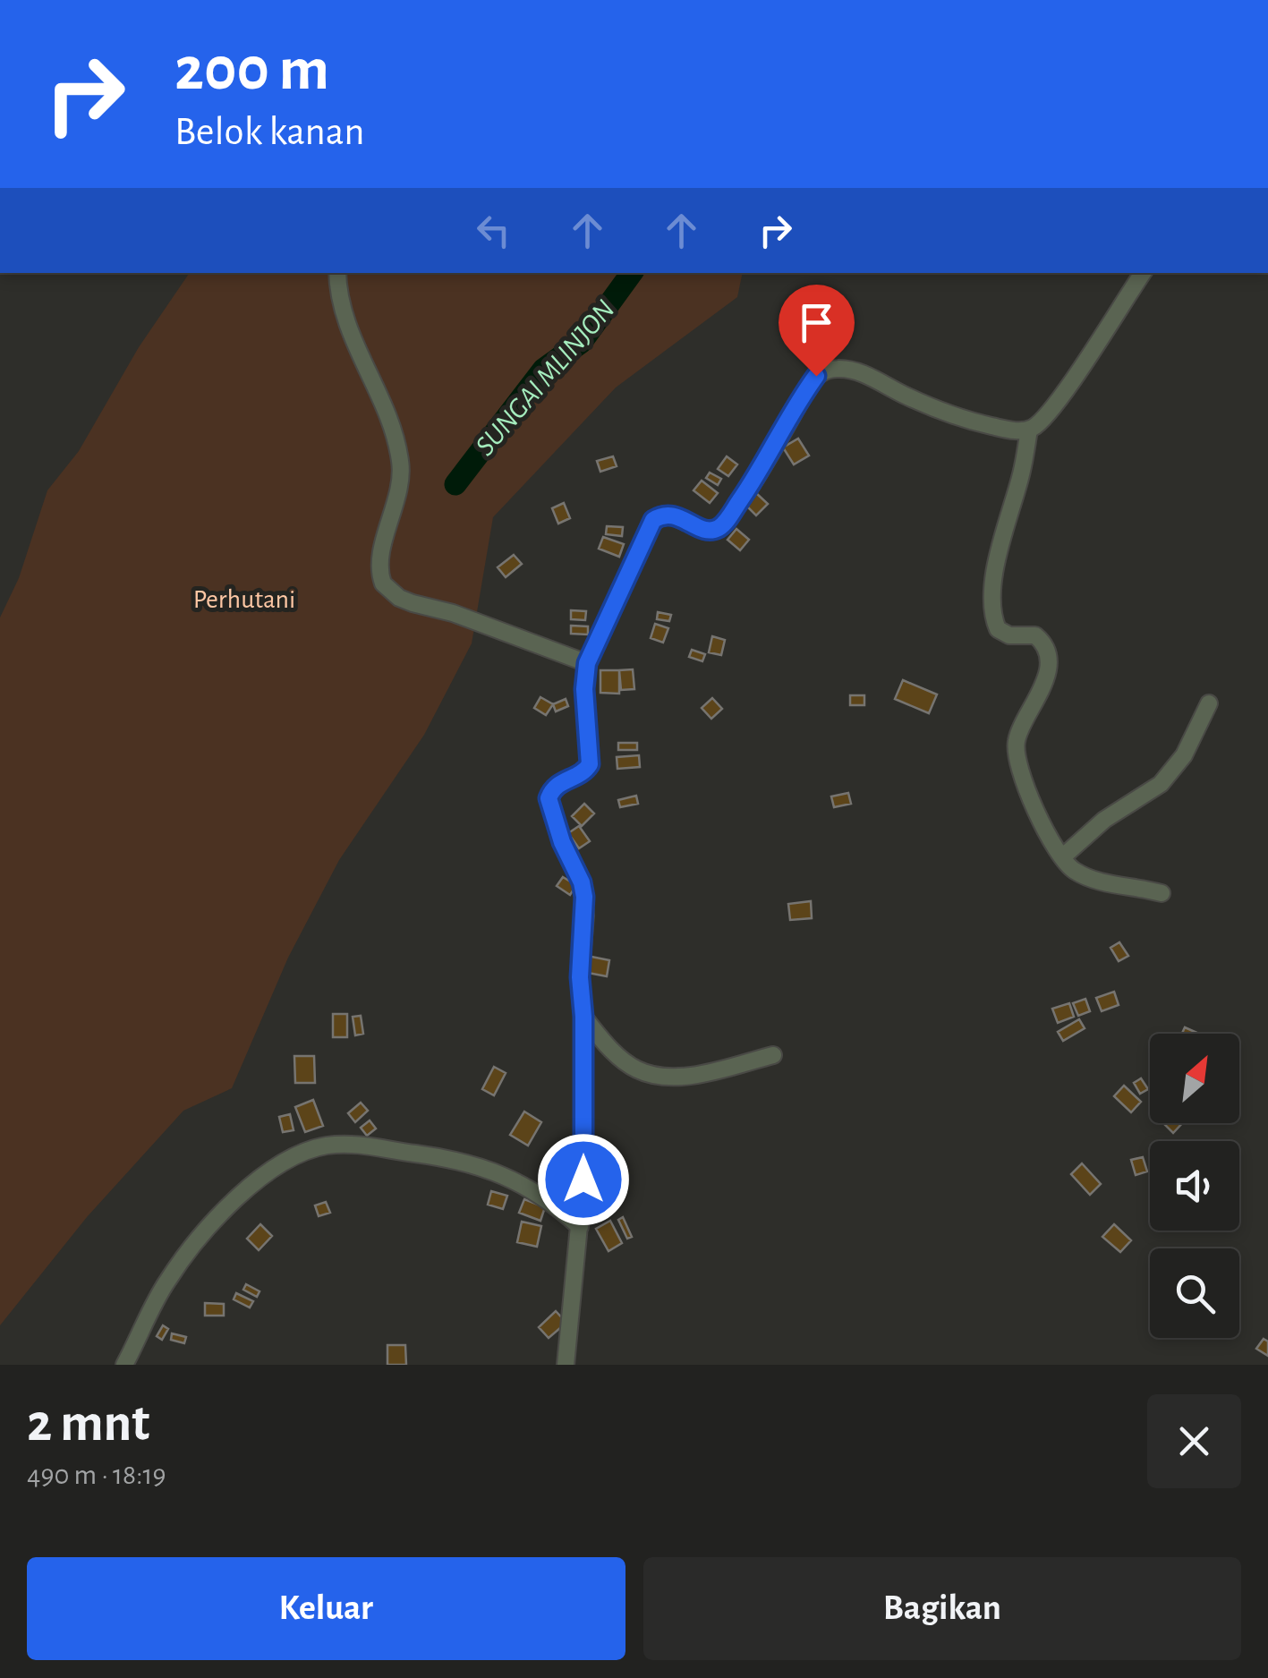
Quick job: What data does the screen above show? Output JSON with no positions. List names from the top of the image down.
{
  "water": ["SUNGAI MLINJON"],
  "parks": ["Perhutani"],
  "north": "top right",
  "page": {
    "turn": ["200 m", "Belok kanan"],
    "heading": ["2 mnt", "490 m · 18:19"],
    "buttons": ["Keluar", "Bagikan"]
  }
}
